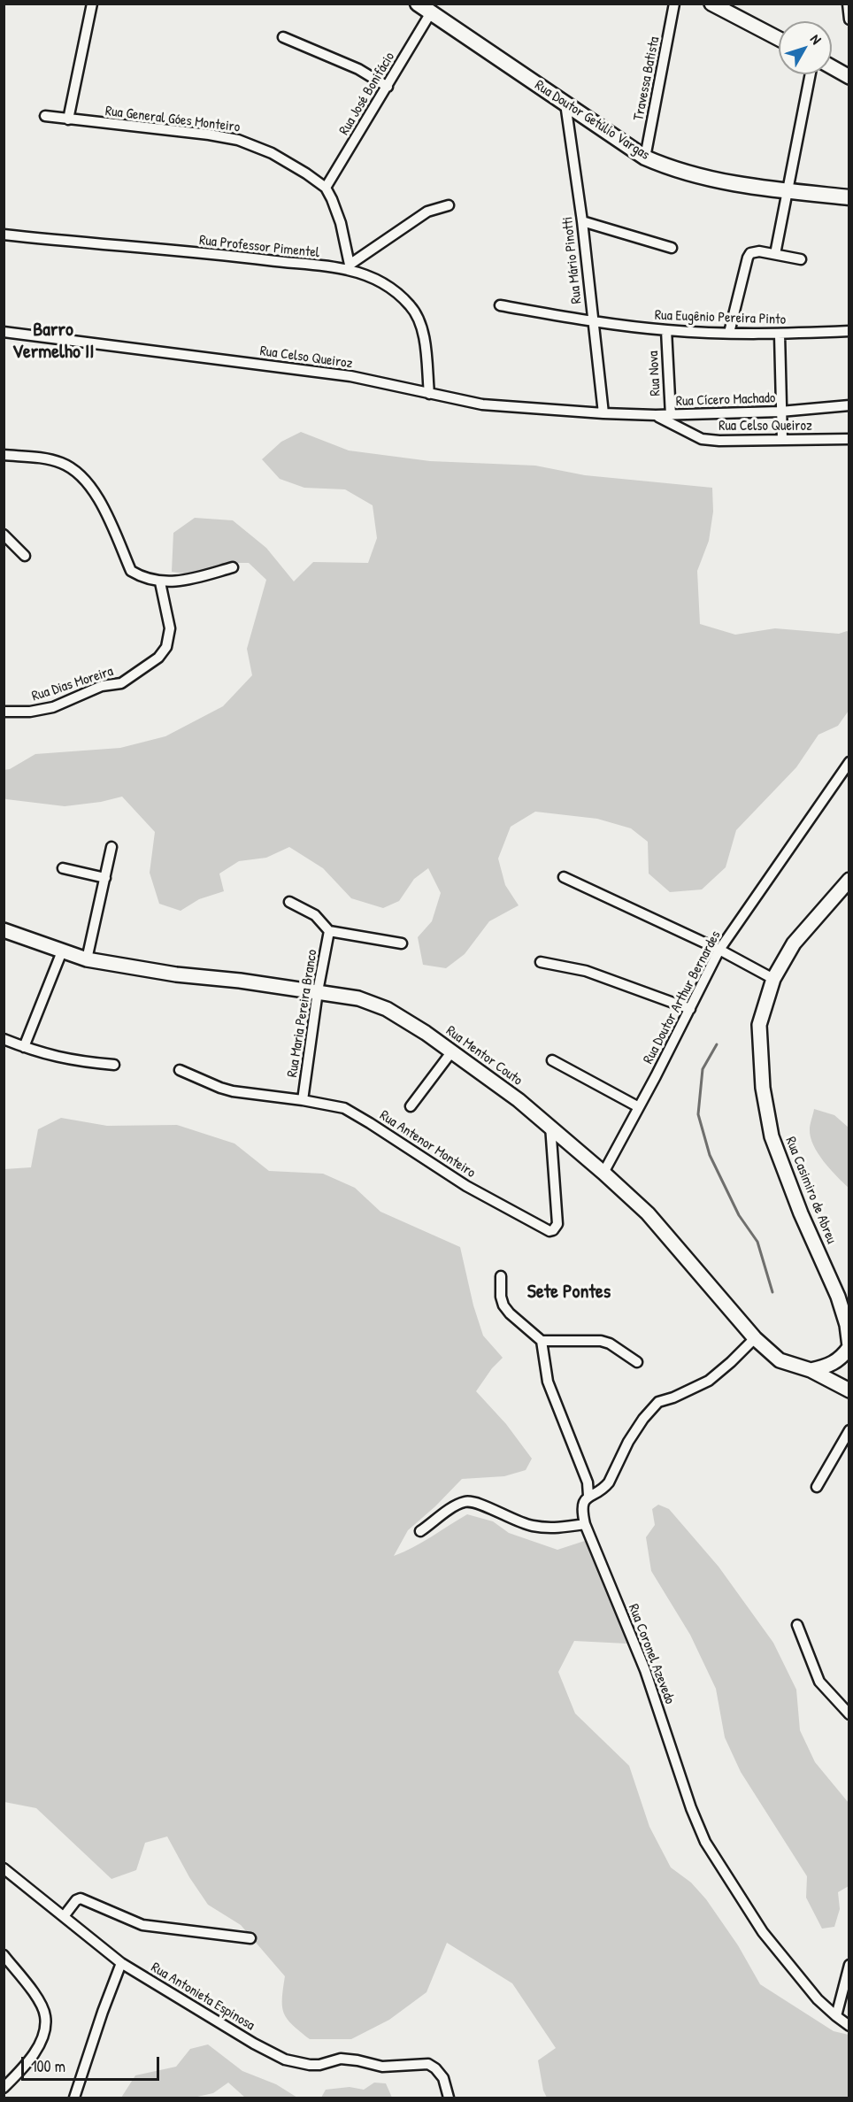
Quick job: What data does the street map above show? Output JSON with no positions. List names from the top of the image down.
{
  "streets": {
    "main road": ["Rua Doutor Getúlio Vargas"],
    "street": [
      "Travessa Batista",
      "Rua José Bonifácio",
      "Rua General Góes Monteiro",
      "Rua Professor Pimentel",
      "Rua Mário Pinotti",
      "Rua Eugênio Pereira Pinto",
      "Rua Celso Queiroz",
      "Rua Nova",
      "Rua Cícero Machado",
      "Rua Dias Moreira",
      "Rua Doutor Arthur Bernardes",
      "Rua Maria Pereira Branco",
      "Rua Mentor Couto",
      "Rua Antenor Monteiro",
      "Rua Casimiro de Abreu",
      "Rua Coronel Azevedo",
      "Rua Antonieta Espinosa"
    ]
  },
  "crossings": [
    ["Travessa Batista", "Rua Doutor Getúlio Vargas"],
    ["Rua José Bonifácio", "Rua General Góes Monteiro"],
    ["Rua José Bonifácio", "Rua Doutor Getúlio Vargas"],
    ["Rua Doutor Getúlio Vargas", "Rua Mário Pinotti"],
    ["Rua Professor Pimentel", "Rua Celso Queiroz"],
    ["Rua Mário Pinotti", "Rua Eugênio Pereira Pinto"],
    ["Rua Mário Pinotti", "Rua Celso Queiroz"],
    ["Rua Mário Pinotti", "Rua Cícero Machado"],
    ["Rua Eugênio Pereira Pinto", "Rua Nova"],
    ["Rua Celso Queiroz", "Rua Cícero Machado"],
    ["Rua Nova", "Rua Cícero Machado"],
    ["Rua Doutor Arthur Bernardes", "Rua Mentor Couto"],
    ["Rua Maria Pereira Branco", "Rua Mentor Couto"],
    ["Rua Maria Pereira Branco", "Rua Antenor Monteiro"],
    ["Rua Mentor Couto", "Rua Antenor Monteiro"]
  ],
  "districts": ["Barro Vermelho II", "Sete Pontes"],
  "scale_bar": "100 m",
  "north": "top right"
}
